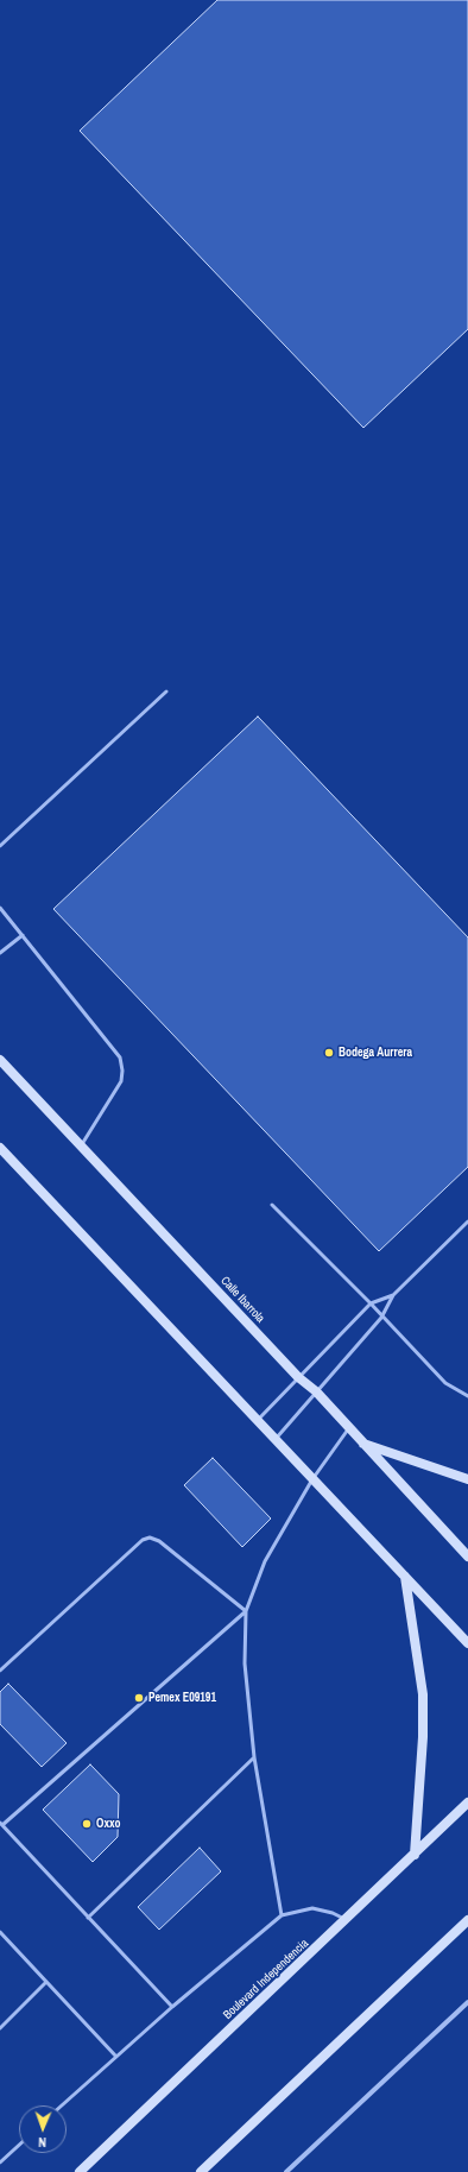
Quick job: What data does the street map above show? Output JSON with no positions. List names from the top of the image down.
{
  "streets": {
    "main road": ["Calle Ibarrola", "Boulevard Independencia"]
  },
  "places": ["Bodega Aurrera", "Pemex E09191", "Oxxo"],
  "north": "bottom"
}
